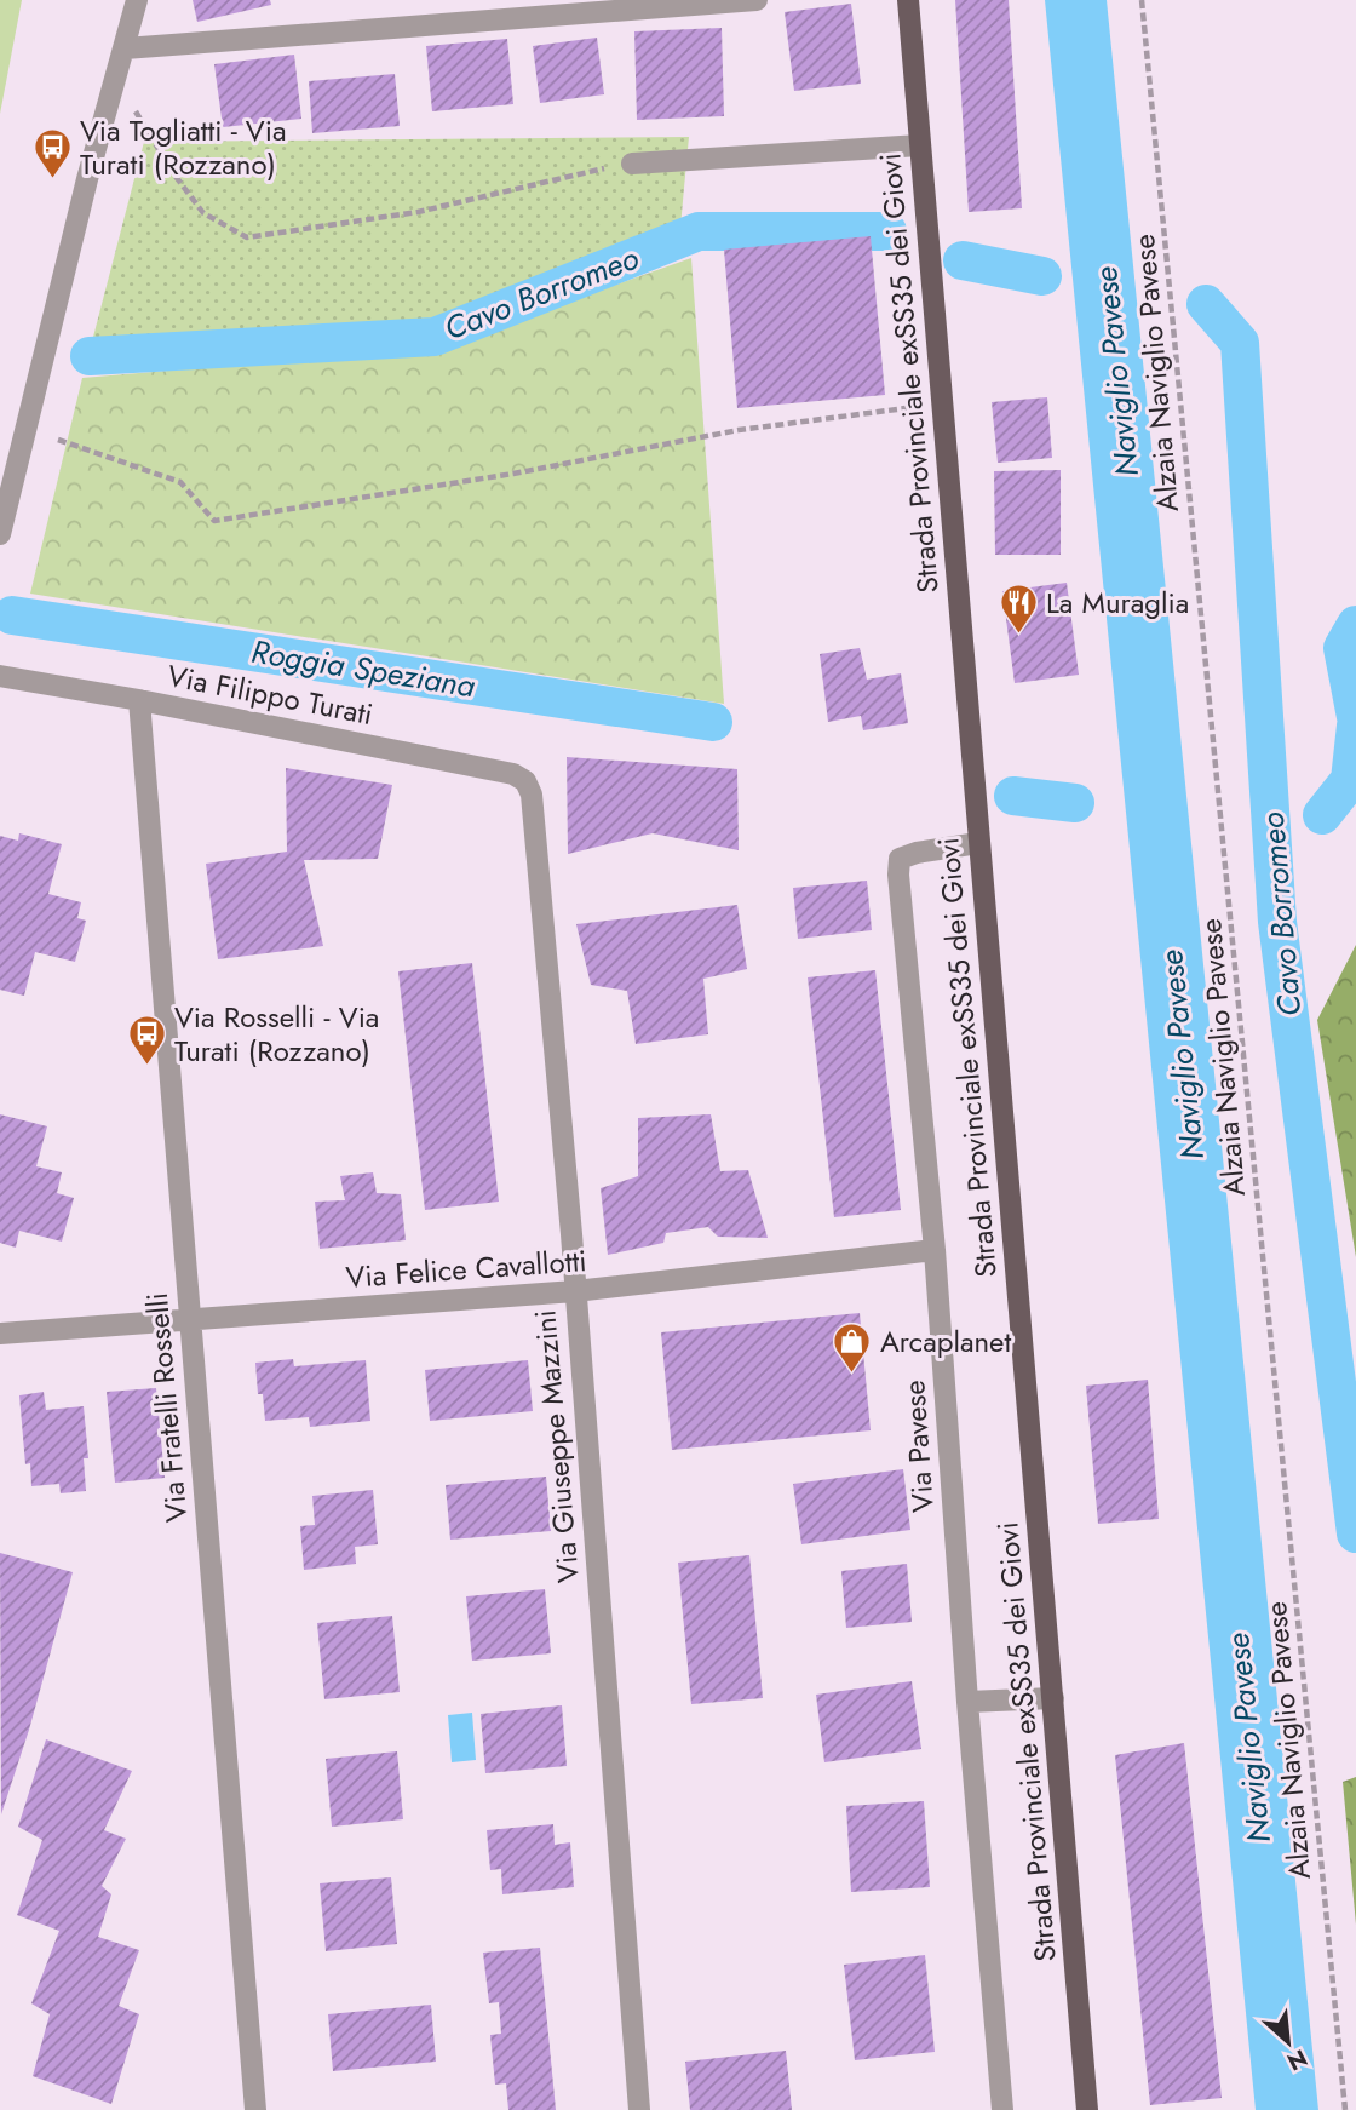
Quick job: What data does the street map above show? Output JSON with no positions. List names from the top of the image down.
{
  "streets": {
    "main road": ["Strada Provinciale exSS35 dei Giovi"],
    "street": [
      "Via Filippo Turati",
      "Via Felice Cavallotti",
      "Via Fratelli Rosselli",
      "Via Giuseppe Mazzini",
      "Via Pavese"
    ],
    "path": ["Alzaia Naviglio Pavese"]
  },
  "crossings": [
    ["Strada Provinciale exSS35 dei Giovi", "Via Pavese"],
    ["Via Filippo Turati", "Via Fratelli Rosselli"],
    ["Via Filippo Turati", "Via Giuseppe Mazzini"],
    ["Via Felice Cavallotti", "Via Fratelli Rosselli"],
    ["Via Felice Cavallotti", "Via Giuseppe Mazzini"],
    ["Via Felice Cavallotti", "Via Pavese"]
  ],
  "water": ["Cavo Borromeo", "Naviglio Pavese", "Roggia Speziana"],
  "places": {
    "bus stop": ["Via Togliatti - Via Turati (Rozzano)", "Via Rosselli - Via Turati (Rozzano)"],
    "restaurant": ["La Muraglia"],
    "shop": ["Arcaplanet"]
  },
  "north": "bottom right"
}
